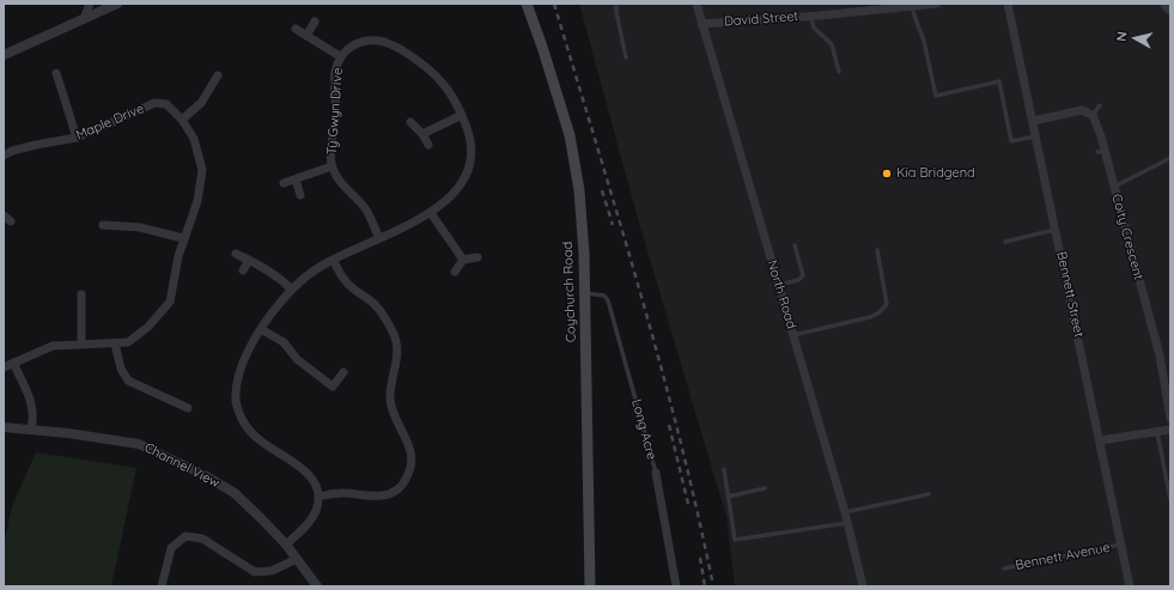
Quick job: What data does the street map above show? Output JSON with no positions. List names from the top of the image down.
{
  "streets": {
    "main road": ["Coychurch Road"],
    "street": [
      "David Street",
      "Tŷ Gwyn Drive",
      "Maple Drive",
      "Coity Crescent",
      "North Road",
      "Bennett Street",
      "Long Acre",
      "Channel View"
    ],
    "lane": ["Bennett Avenue"]
  },
  "crossings": [
    ["David Street", "North Road"],
    ["Coychurch Road", "Long Acre"],
    ["Bennett Street", "Bennett Avenue"]
  ],
  "places": ["Kia Bridgend"],
  "north": "left"
}
